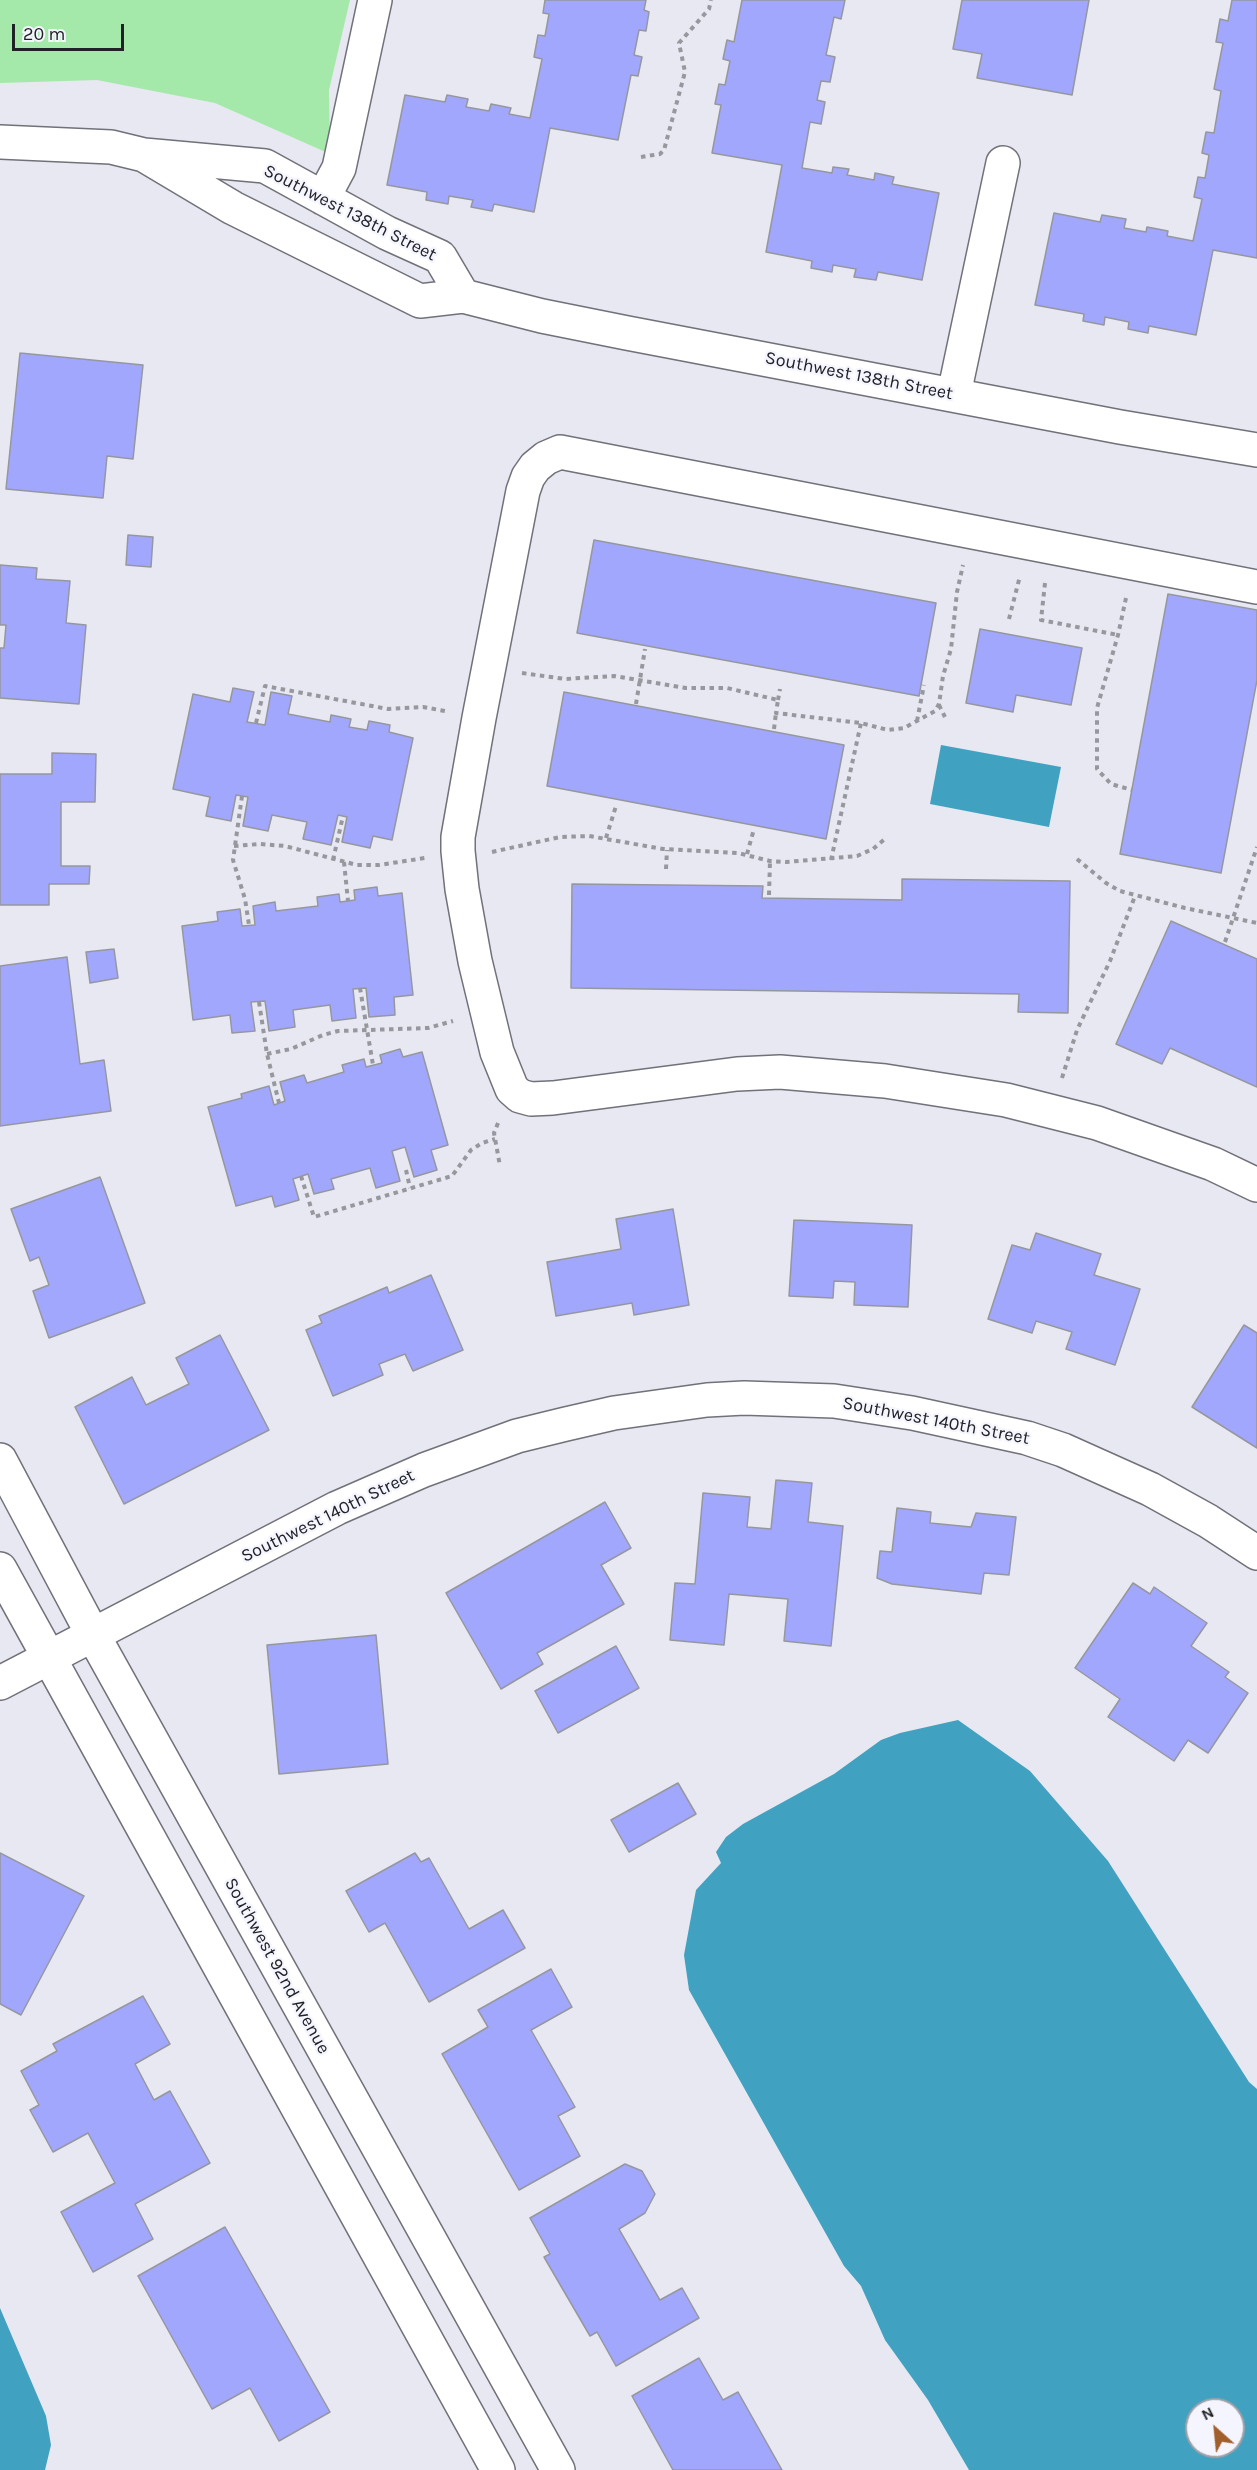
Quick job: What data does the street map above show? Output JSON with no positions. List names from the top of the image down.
{
  "streets": {
    "street": ["Southwest 138th Street", "Southwest 140th Street", "Southwest 92nd Avenue"]
  },
  "crossings": [
    ["Southwest 140th Street", "Southwest 92nd Avenue"]
  ],
  "scale_bar": "20 m",
  "north": "top left"
}
